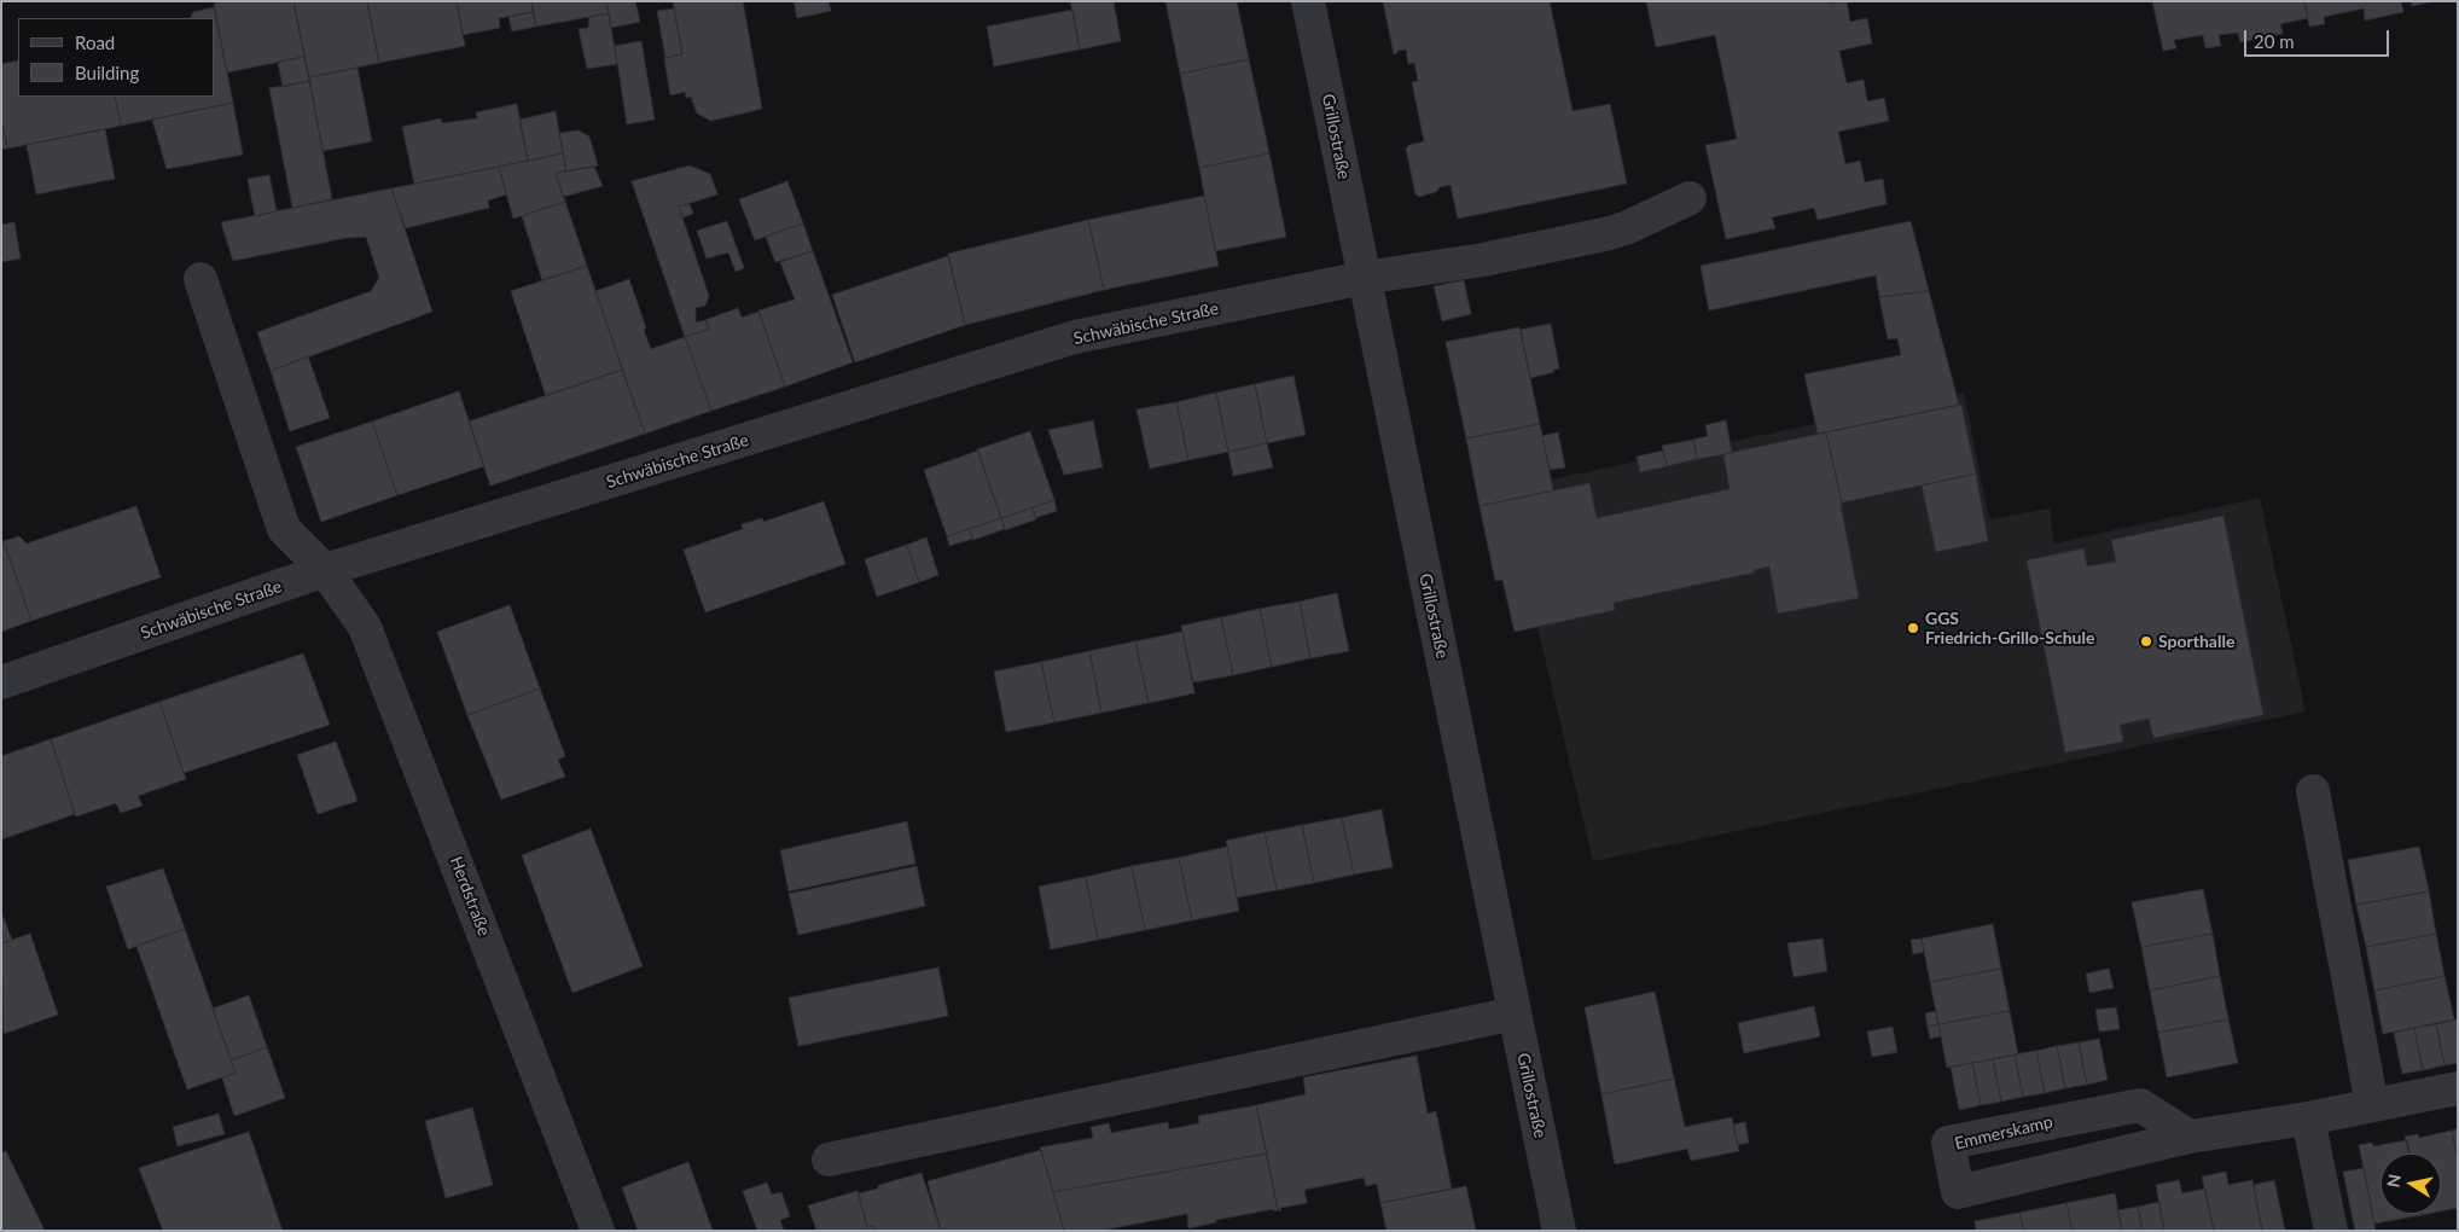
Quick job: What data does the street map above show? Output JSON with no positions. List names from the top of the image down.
{
  "streets": {
    "street": [
      "Grillostraße",
      "Schwäbische Straße",
      "Herdstraße",
      "Emmerskamp"
    ]
  },
  "crossings": [
    ["Grillostraße", "Schwäbische Straße"],
    ["Schwäbische Straße", "Herdstraße"]
  ],
  "places": ["GGS Friedrich-Grillo-Schule", "Sporthalle"],
  "legend": ["Road", "Building"],
  "scale_bar": "20 m",
  "north": "left"
}
